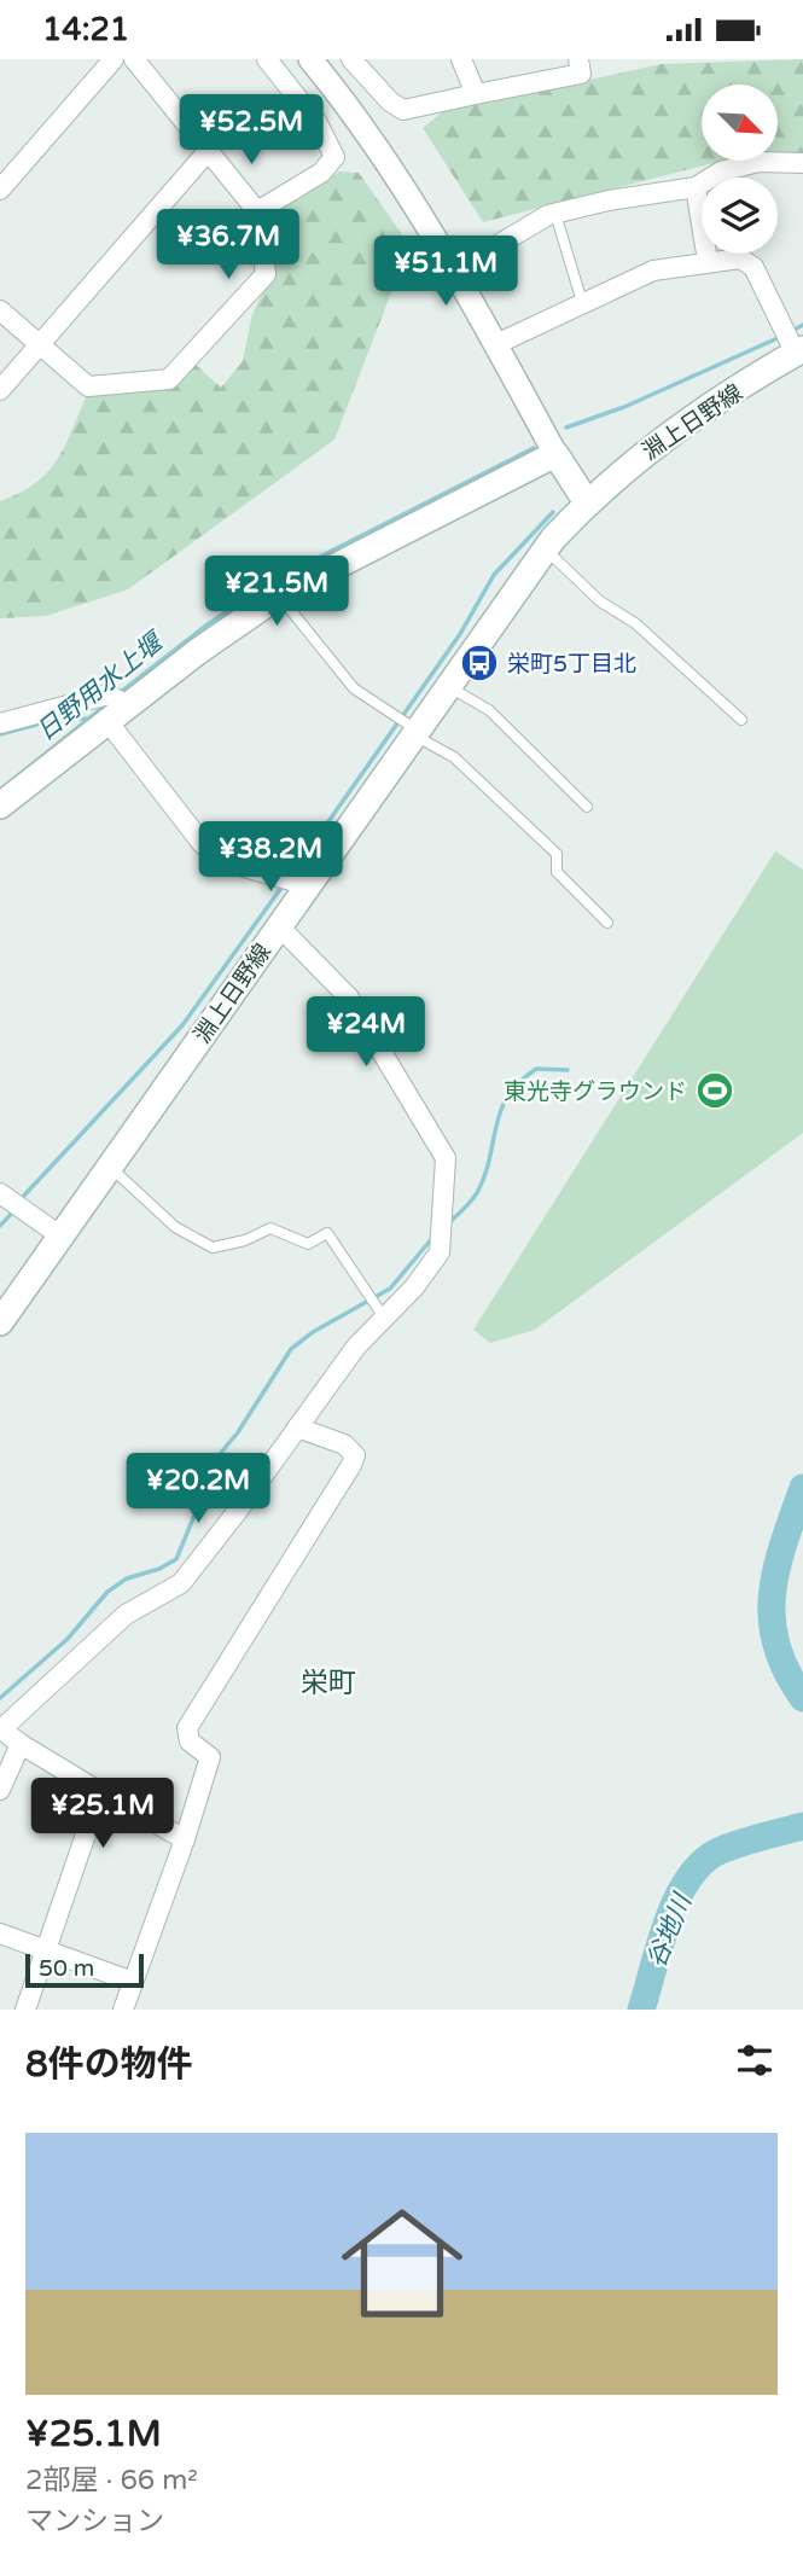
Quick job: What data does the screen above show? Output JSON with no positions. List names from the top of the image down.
{
  "streets": {
    "main road": ["淵上日野線"]
  },
  "districts": ["栄町"],
  "water": ["日野用水上堰", "谷地川"],
  "places": {
    "bus stop": ["栄町5丁目北"],
    "sports": ["東光寺グラウンド"]
  },
  "scale_bar": "50 m",
  "north": "bottom right",
  "page": {
    "status": "14:21",
    "price": [
      "¥52.5M",
      "¥36.7M",
      "¥51.1M",
      "¥21.5M",
      "¥38.2M",
      "¥24M",
      "¥20.2M",
      "¥25.1M"
    ],
    "scale": "50 m",
    "heading": "8件の物件",
    "list": [
      {
        "name": "¥25.1M",
        "note": "2部屋 · 66 m² · マンション"
      }
    ]
  }
}
